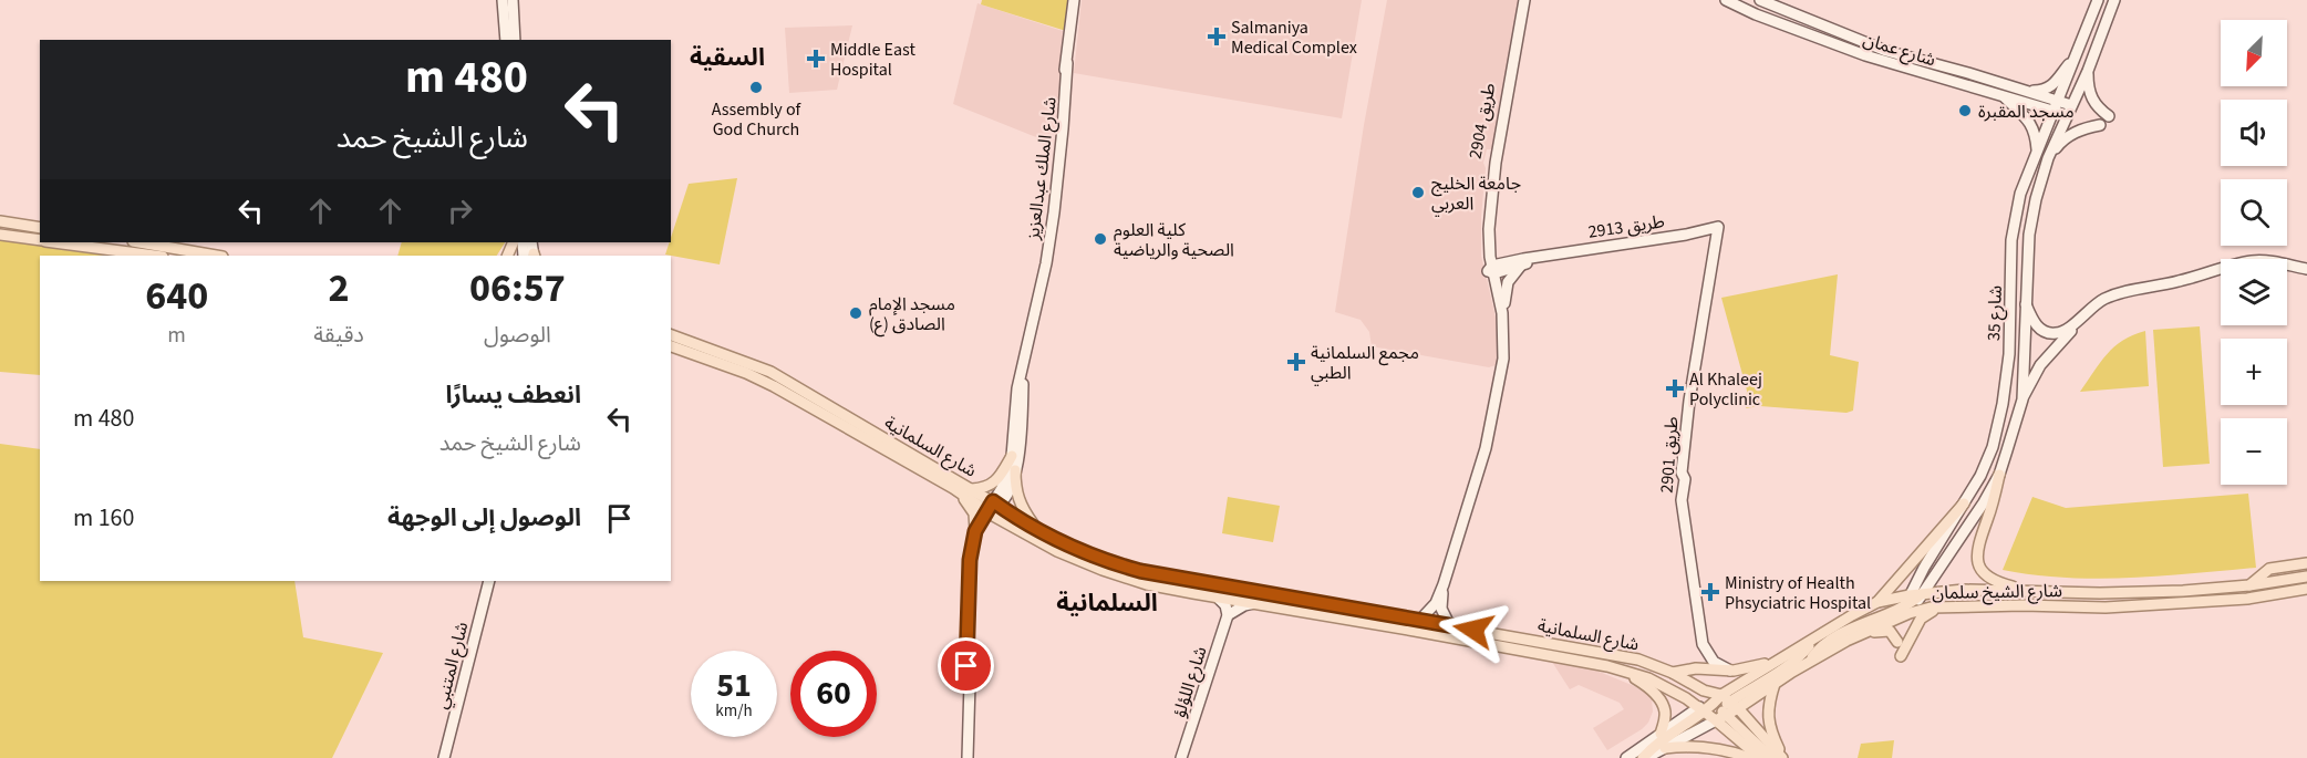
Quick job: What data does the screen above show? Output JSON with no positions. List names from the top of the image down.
{
  "streets": {
    "main road": ["شارع السلمانية", "شارع الشيخ سلمان"],
    "street": [
      "شارع عمان",
      "طريق 2904",
      "شارع الملك عبدالعزيز",
      "طريق 2913",
      "شارع 35",
      "طريق 2901",
      "شارع المتنبي",
      "شارع اللؤلؤ"
    ]
  },
  "crossings": [
    ["شارع عمان", "شارع 35"],
    ["طريق 2904", "طريق 2913"],
    ["طريق 2904", "شارع السلمانية"],
    ["شارع الملك عبدالعزيز", "شارع السلمانية"],
    ["طريق 2913", "طريق 2901"],
    ["شارع 35", "شارع الشيخ سلمان"],
    ["شارع السلمانية", "شارع الشيخ سلمان"]
  ],
  "districts": ["السقية", "السلمانية"],
  "places": {
    "health": [
      "Salmaniya Medical Complex",
      "Middle East Hospital",
      "مجمع السلمانية الطبي",
      "Al Khaleej Polyclinic",
      "Ministry of Health Phsyciatric Hospital"
    ],
    "other": [
      "Assembly of God Church",
      "مسجد المقبرة",
      "جامعة الخليج العربي",
      "كلية العلوم الصحية والرياضية",
      "مسجد الإمام الصادق (ع)"
    ]
  },
  "north": "bottom left",
  "page": {
    "map_buttons": ["+", "−"],
    "turn": ["480 m", "شارع الشيخ حمد"],
    "eta": [
      "06:57",
      "الوصول",
      "2",
      "دقيقة",
      "640",
      "m"
    ],
    "list": [
      {
        "name": "انعطف يسارًا",
        "note": "شارع الشيخ حمد",
        "value": "480 m"
      },
      {
        "name": "الوصول إلى الوجهة",
        "value": "160 m"
      }
    ],
    "speed": "51 km/h",
    "limit": "60"
  }
}
